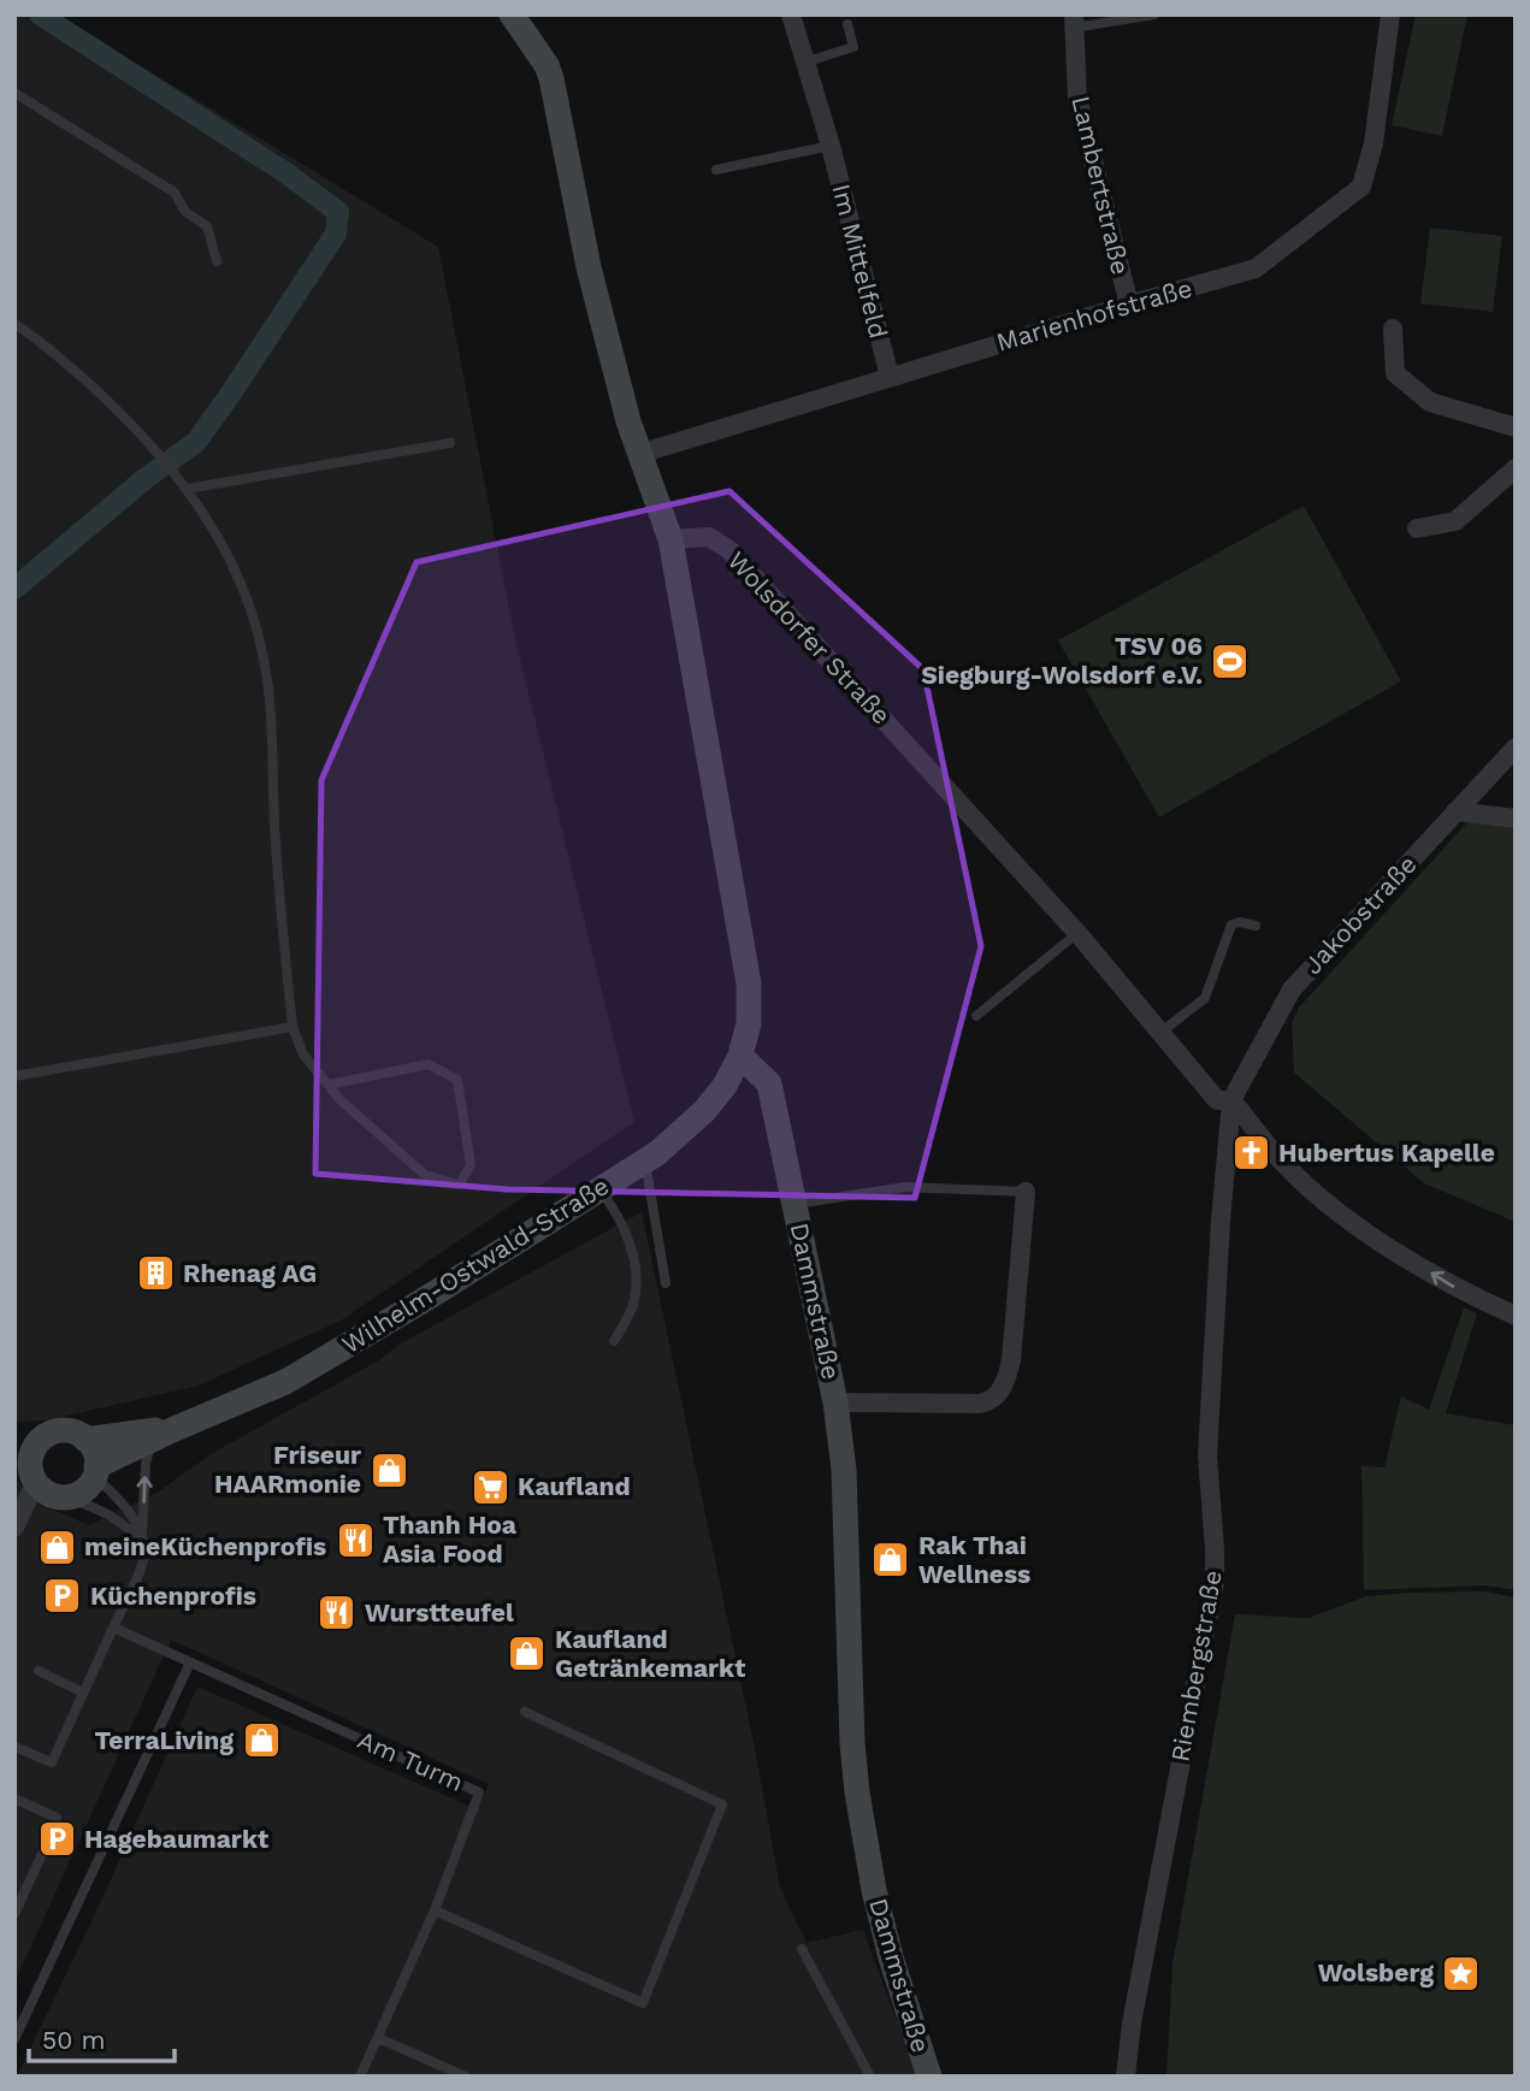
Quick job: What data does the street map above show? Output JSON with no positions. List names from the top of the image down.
{
  "streets": {
    "street": [
      "Lambertstraße",
      "Im Mittelfeld",
      "Marienhofstraße",
      "Wolsdorfer Straße",
      "Jakobstraße",
      "Wilhelm-Ostwald-Straße",
      "Dammstraße",
      "Riembergstraße"
    ],
    "lane": ["Am Turm"]
  },
  "crossings": [
    ["Lambertstraße", "Marienhofstraße"],
    ["Im Mittelfeld", "Marienhofstraße"],
    ["Wolsdorfer Straße", "Jakobstraße"],
    ["Wolsdorfer Straße", "Riembergstraße"],
    ["Jakobstraße", "Riembergstraße"],
    ["Wilhelm-Ostwald-Straße", "Dammstraße"]
  ],
  "places": {
    "sports": ["TSV 06 Siegburg-Wolsdorf e.V."],
    "church": ["Hubertus Kapelle"],
    "building": ["Rhenag AG"],
    "shop": [
      "Friseur HAARmonie",
      "meineKüchenprofis",
      "Rak Thai Wellness",
      "Kaufland Getränkemarkt",
      "TerraLiving"
    ],
    "supermarket": ["Kaufland"],
    "restaurant": ["Thanh Hoa Asia Food", "Wurstteufel"],
    "parking": ["Küchenprofis", "Hagebaumarkt"],
    "place": ["Wolsberg"]
  },
  "scale_bar": "50 m"
}
